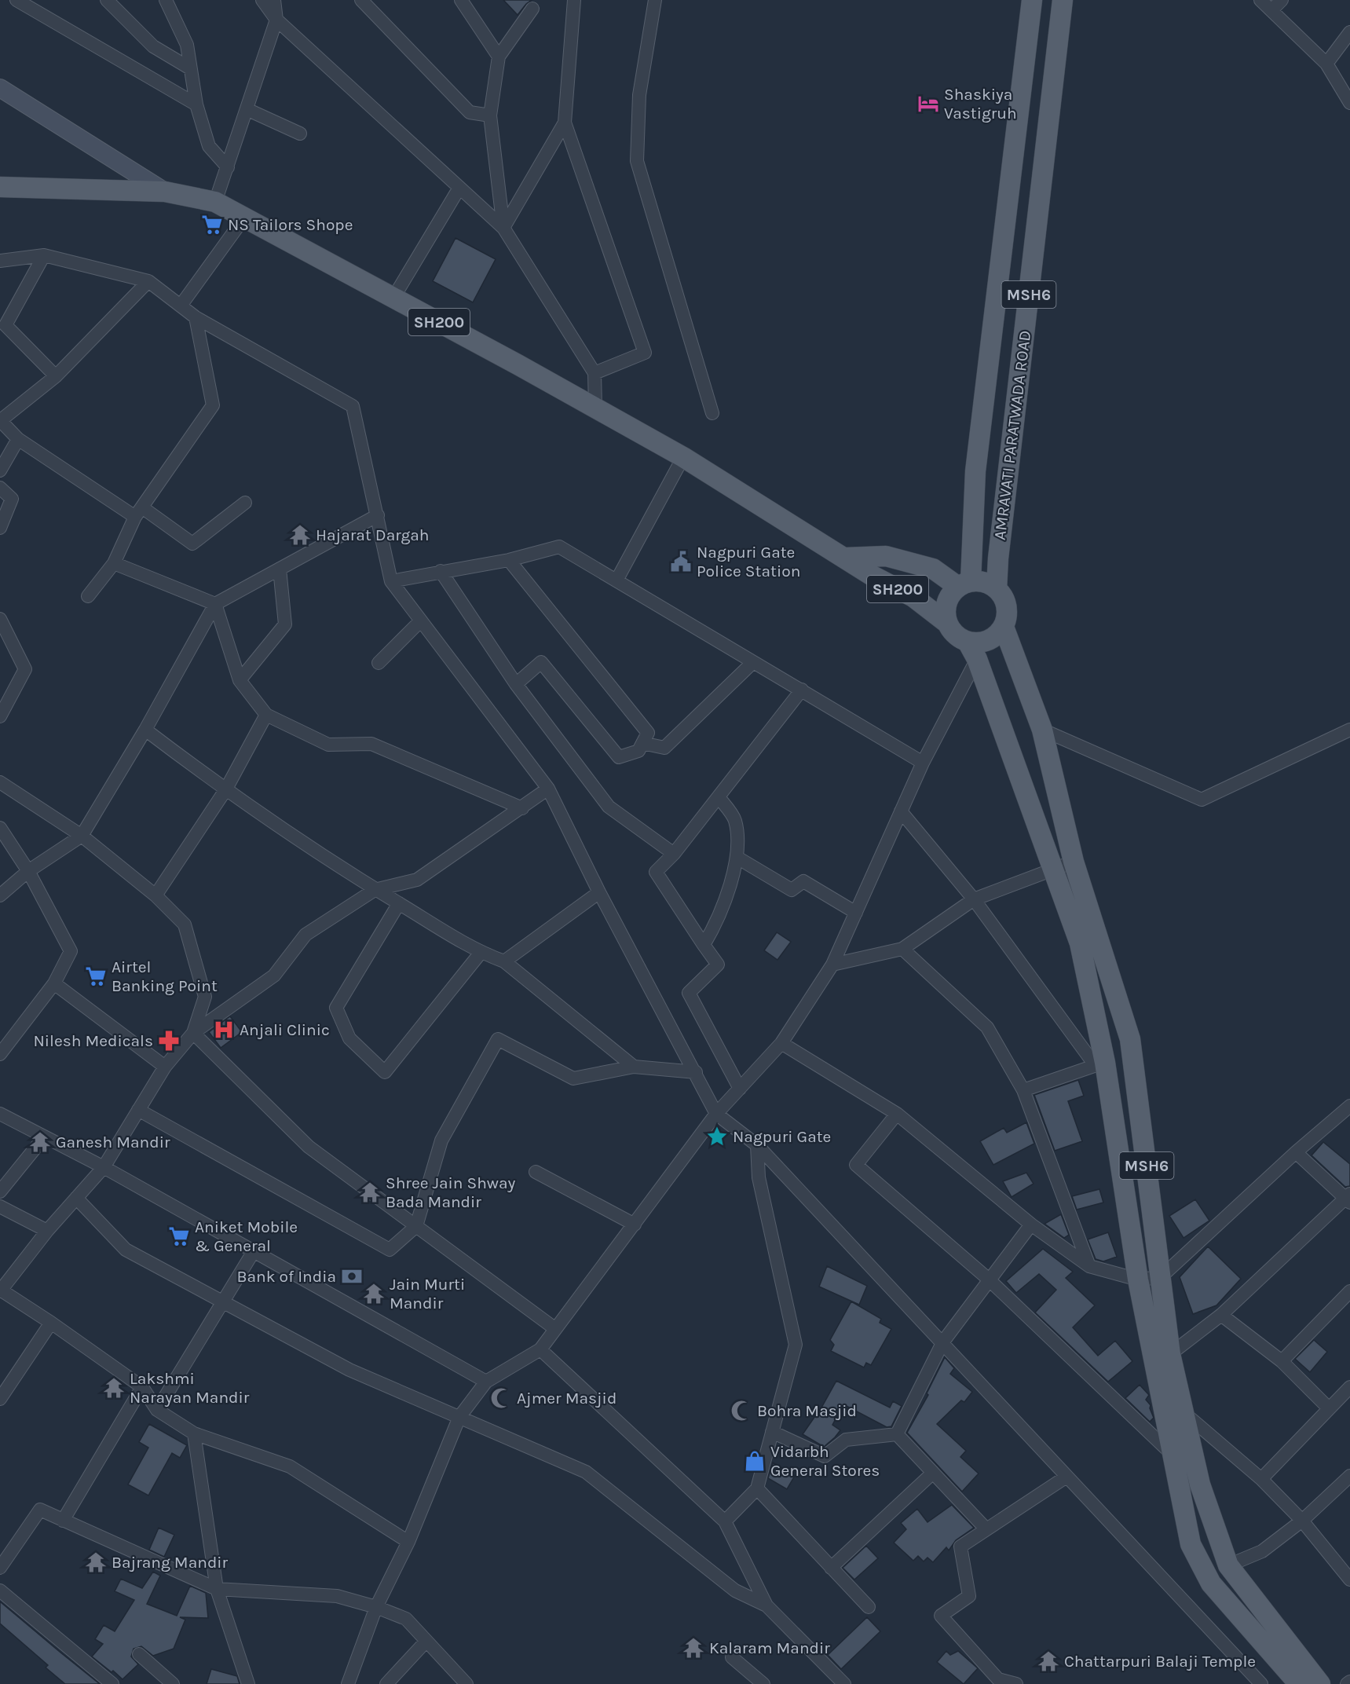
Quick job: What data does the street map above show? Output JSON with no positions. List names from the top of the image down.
{
  "streets": {
    "main road": ["MSH6", "SH200", "AMRAVATI PARATWADA ROAD"]
  },
  "crossings": [
    ["MSH6", "SH200"],
    ["MSH6", "AMRAVATI PARATWADA ROAD"],
    ["SH200", "AMRAVATI PARATWADA ROAD"]
  ],
  "places": {
    "hotel": ["Shaskiya Vastigruh"],
    "supermarket": ["NS Tailors Shope", "Airtel Banking Point", "Aniket Mobile & General"],
    "temple": [
      "Hajarat Dargah",
      "Ganesh Mandir",
      "Shree Jain Shway Bada Mandir",
      "Jain Murti Mandir",
      "Lakshmi Narayan Mandir",
      "Bajrang Mandir",
      "Kalaram Mandir",
      "Chattarpuri Balaji Temple"
    ],
    "public building": ["Nagpuri Gate Police Station"],
    "hospital": ["Anjali Clinic"],
    "pharmacy": ["Nilesh Medicals"],
    "place": ["Nagpuri Gate"],
    "bank": ["Bank of India"],
    "mosque": ["Ajmer Masjid", "Bohra Masjid"],
    "shop": ["Vidarbh General Stores"]
  }
}
